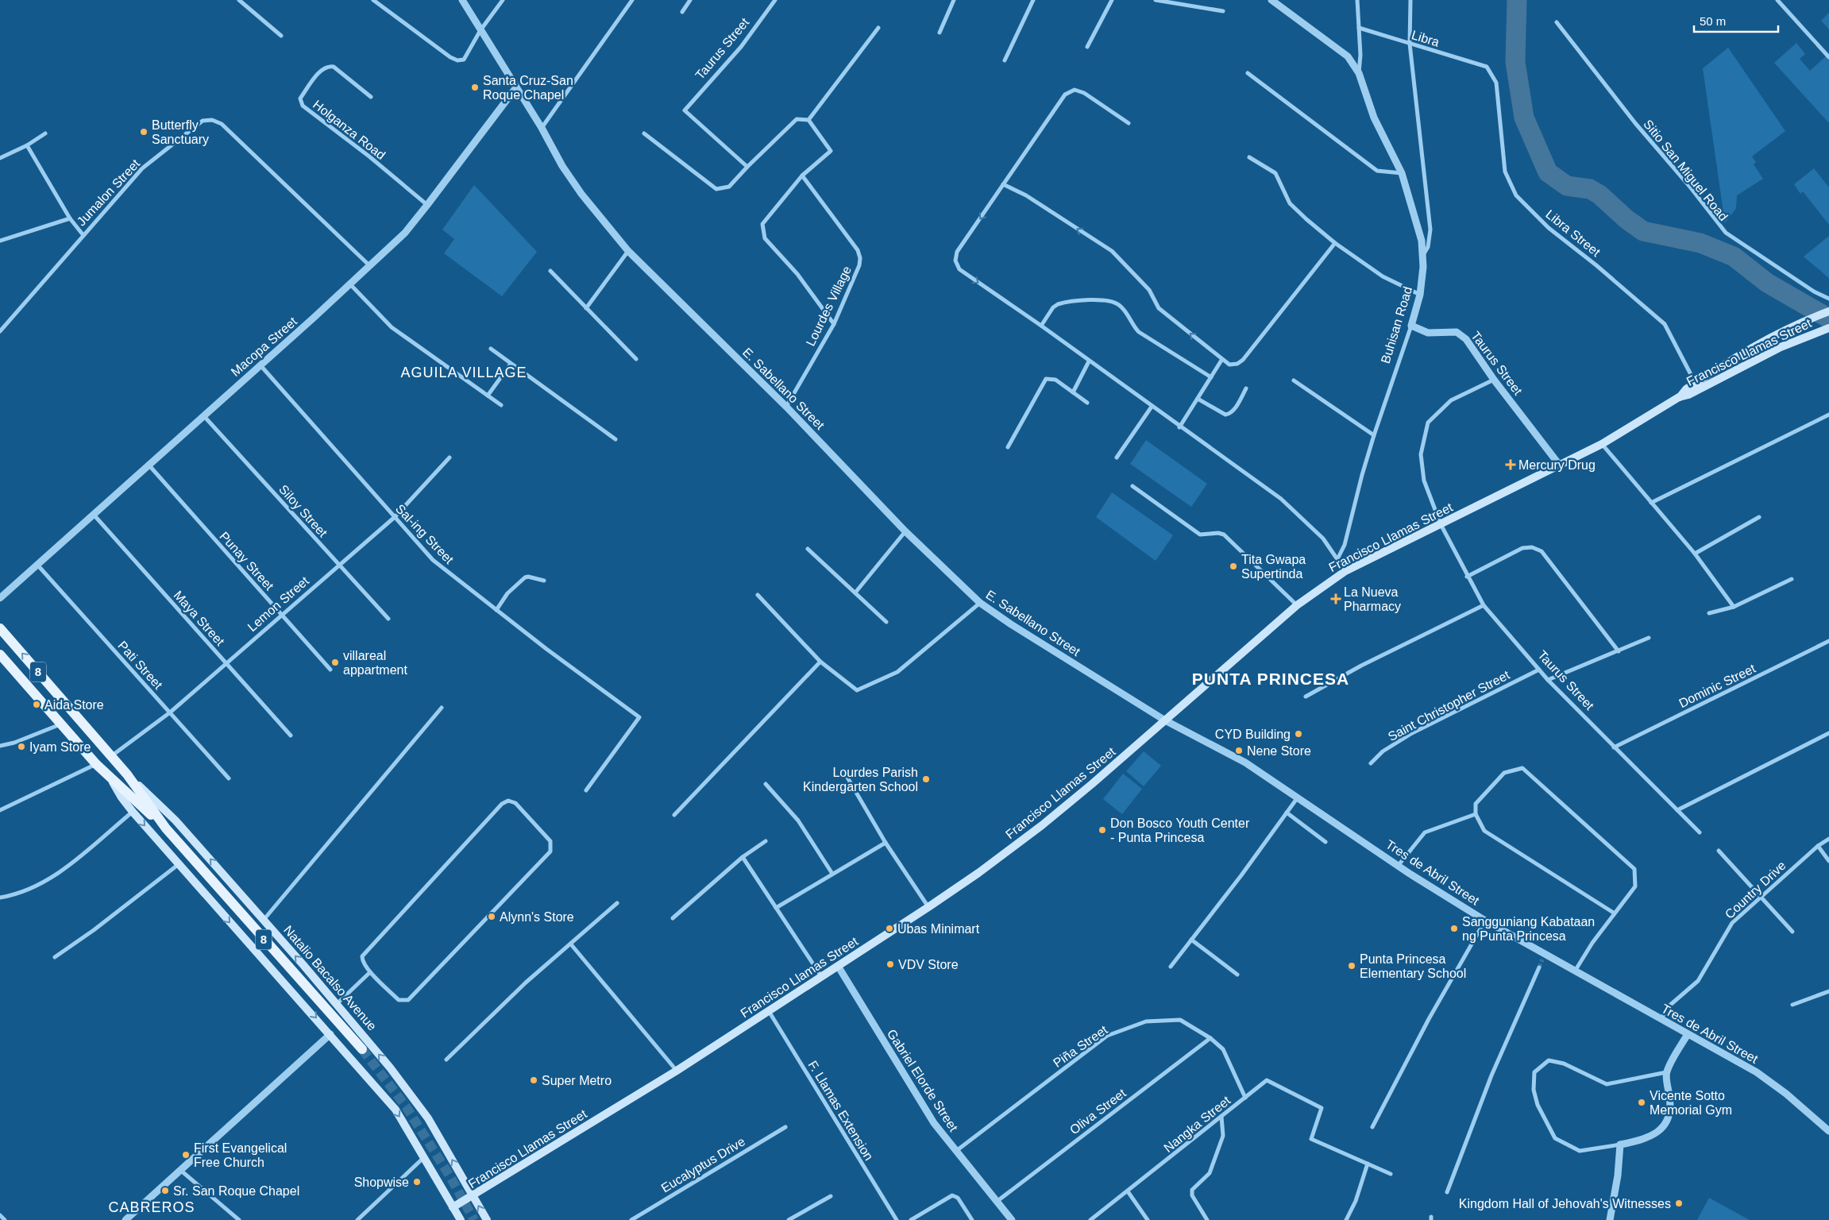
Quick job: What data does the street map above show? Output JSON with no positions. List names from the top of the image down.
{
  "streets": {
    "main road": ["Francisco Llamas Street", "8", "Natalio Bacalso Avenue"],
    "street": [
      "Libra",
      "Taurus Street",
      "Holganza Road",
      "Sitio San Miguel Road",
      "Jumalon Street",
      "Libra Street",
      "Lourdes Village",
      "Buhisan Road",
      "Macopa Street",
      "E. Sabellano Street",
      "Siloy Street",
      "Sal-ing Street",
      "Punay Street",
      "Lemon Street",
      "Maya Street",
      "Pati Street",
      "Dominic Street",
      "Saint Christopher Street",
      "Tres de Abril Street",
      "Country Drive",
      "Piña Street",
      "Gabriel Elorde Street",
      "F. Llamas Extension",
      "Oliva Street",
      "Nangka Street",
      "Eucalyptus Drive"
    ]
  },
  "crossings": [
    ["Libra", "Libra Street"],
    ["Taurus Street", "Buhisan Road"],
    ["Taurus Street", "Francisco Llamas Street"],
    ["Taurus Street", "Dominic Street"],
    ["Taurus Street", "Saint Christopher Street"],
    ["Holganza Road", "Macopa Street"],
    ["Jumalon Street", "Macopa Street"],
    ["Libra Street", "Francisco Llamas Street"],
    ["Lourdes Village", "E. Sabellano Street"],
    ["Macopa Street", "E. Sabellano Street"],
    ["Macopa Street", "Siloy Street"],
    ["Macopa Street", "Sal-ing Street"],
    ["Macopa Street", "Punay Street"],
    ["Macopa Street", "Maya Street"],
    ["Macopa Street", "Pati Street"],
    ["Francisco Llamas Street", "E. Sabellano Street"],
    ["Francisco Llamas Street", "8"],
    ["Francisco Llamas Street", "Tres de Abril Street"],
    ["Francisco Llamas Street", "Natalio Bacalso Avenue"],
    ["Francisco Llamas Street", "Gabriel Elorde Street"],
    ["Francisco Llamas Street", "F. Llamas Extension"],
    ["E. Sabellano Street", "Tres de Abril Street"],
    ["Siloy Street", "Lemon Street"],
    ["Sal-ing Street", "Lemon Street"],
    ["Punay Street", "Lemon Street"],
    ["Lemon Street", "Maya Street"],
    ["Lemon Street", "Pati Street"],
    ["Lemon Street", "Natalio Bacalso Avenue"],
    ["8", "Natalio Bacalso Avenue"],
    ["Tres de Abril Street", "Country Drive"],
    ["Piña Street", "Gabriel Elorde Street"],
    ["Piña Street", "Oliva Street"],
    ["Piña Street", "Nangka Street"],
    ["Gabriel Elorde Street", "Oliva Street"]
  ],
  "districts": ["AGUILA VILLAGE", "PUNTA PRINCESA", "CABREROS"],
  "places": {
    "other": [
      "Santa Cruz-San Roque Chapel",
      "Butterfly Sanctuary",
      "Tita Gwapa Supertinda",
      "villareal appartment",
      "Aida Store",
      "CYD Building",
      "Iyam Store",
      "Nene Store",
      "Lourdes Parish Kindergarten School",
      "Don Bosco Youth Center - Punta Princesa",
      "Alynn's Store",
      "Ubas Minimart",
      "Sangguniang Kabataan ng Punta Princesa",
      "VDV Store",
      "Punta Princesa Elementary School",
      "Super Metro",
      "Vicente Sotto Memorial Gym",
      "First Evangelical Free Church",
      "Shopwise",
      "Sr. San Roque Chapel",
      "Kingdom Hall of Jehovah's Witnesses"
    ],
    "health": ["Mercury Drug", "La Nueva Pharmacy"]
  },
  "scale_bar": "50 m"
}
